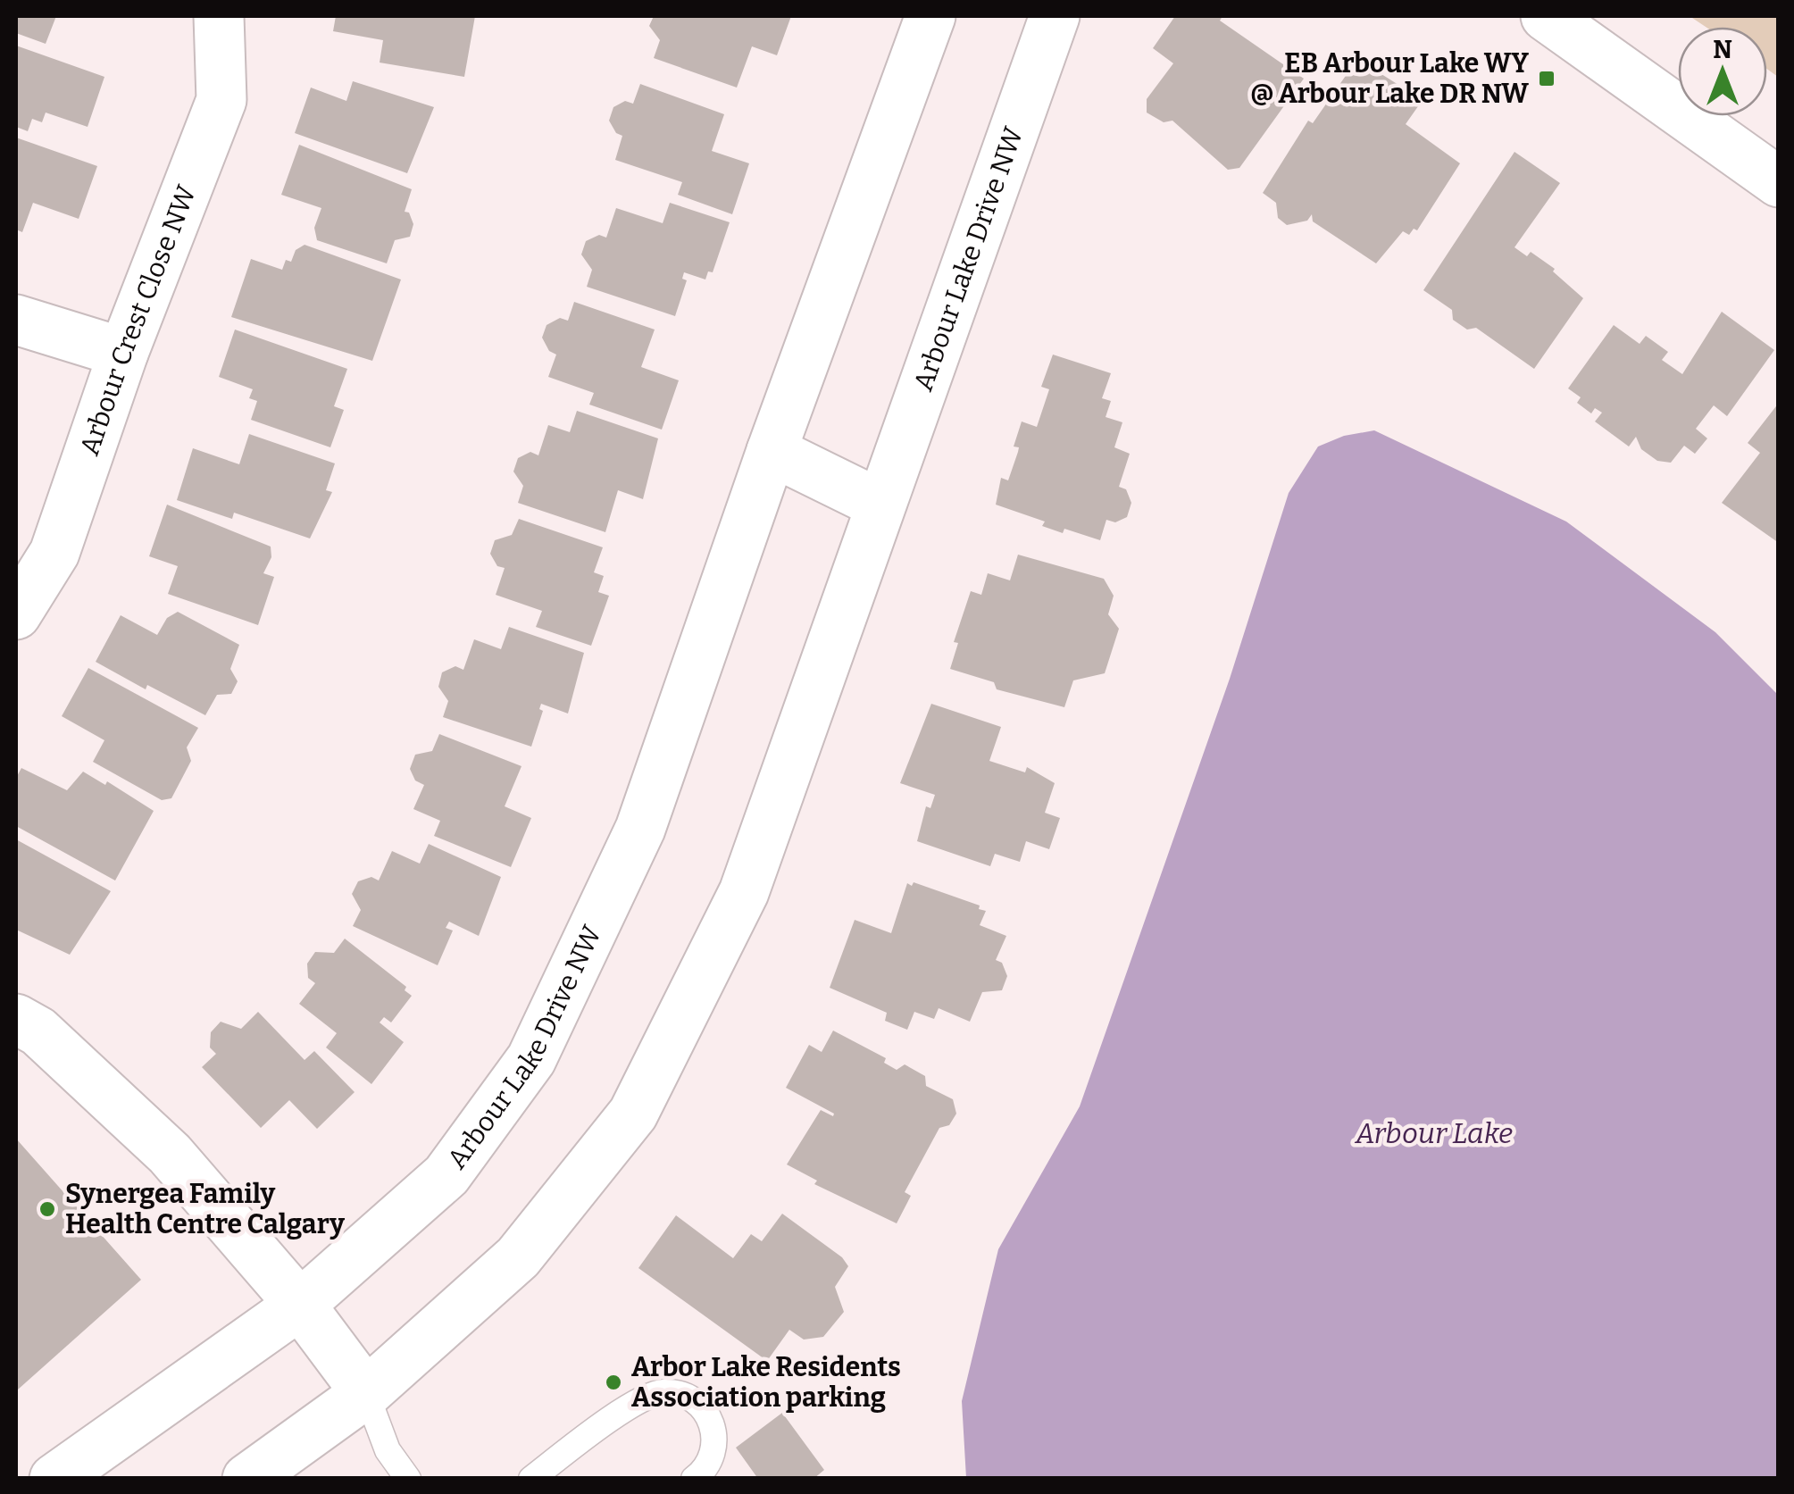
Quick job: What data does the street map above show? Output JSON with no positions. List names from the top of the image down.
{
  "streets": {
    "street": ["Arbour Lake Drive NW", "Arbour Crest Close NW"]
  },
  "water": ["Arbour Lake"],
  "places": {
    "transit": ["EB Arbour Lake WY @ Arbour Lake DR NW"],
    "other": ["Synergea Family Health Centre Calgary", "Arbor Lake Residents Association parking"]
  },
  "north": "top"
}
